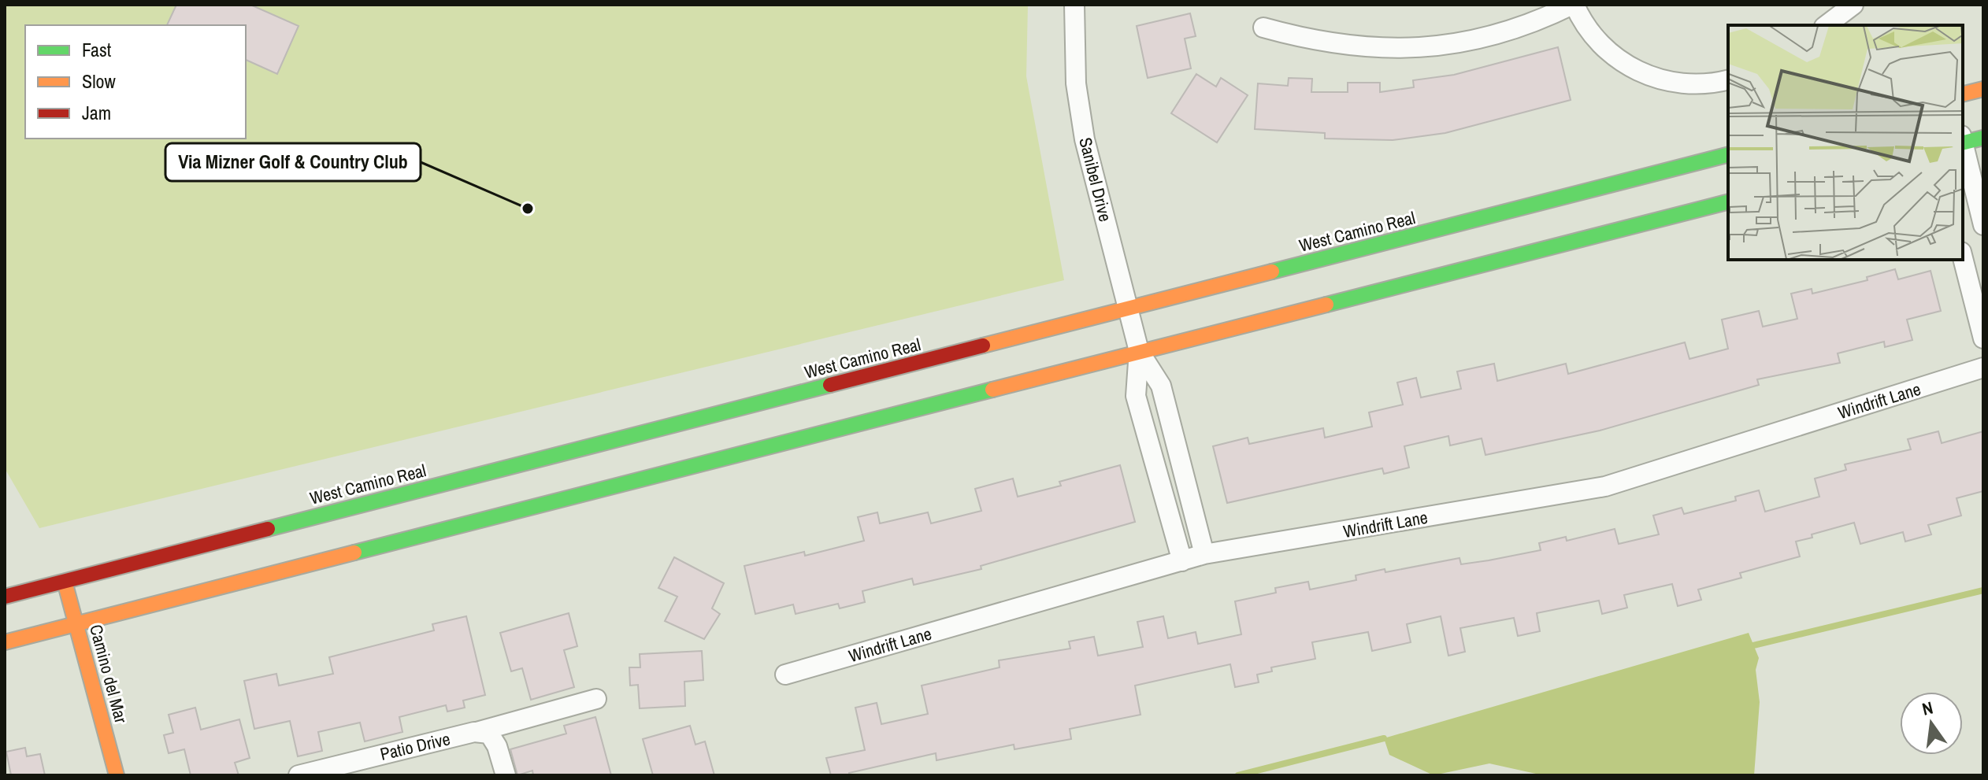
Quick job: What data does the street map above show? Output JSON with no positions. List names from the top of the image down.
{
  "streets": {
    "street": [
      "Sanibel Drive",
      "West Camino Real",
      "Windrift Lane",
      "Camino del Mar",
      "Patio Drive"
    ]
  },
  "crossings": [
    ["Sanibel Drive", "West Camino Real"],
    ["Sanibel Drive", "Windrift Lane"],
    ["West Camino Real", "Camino del Mar"]
  ],
  "places": ["Via Mizner Golf & Country Club"],
  "legend": ["Fast", "Slow", "Jam"],
  "north": "top"
}
